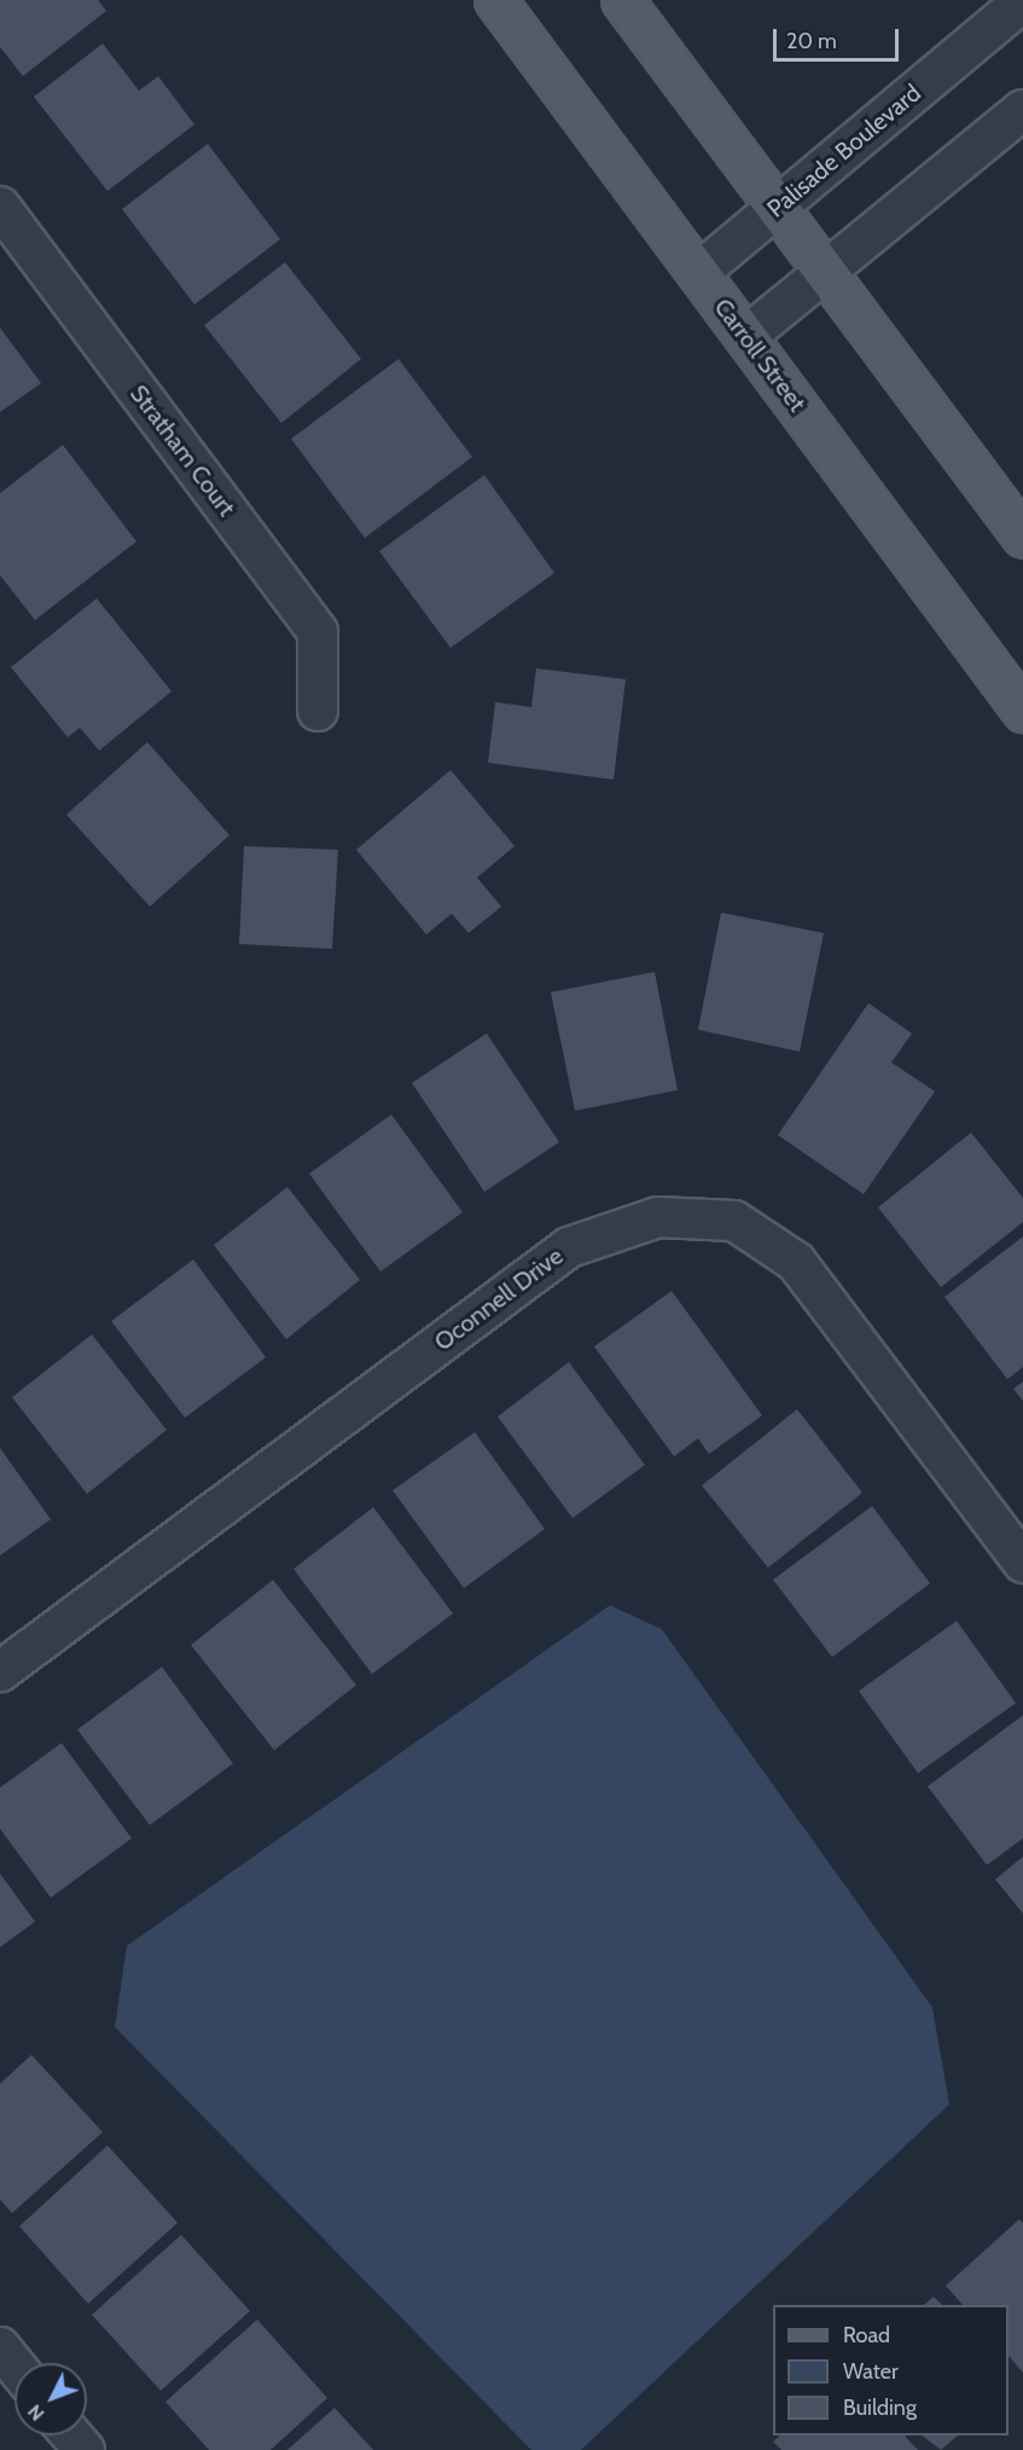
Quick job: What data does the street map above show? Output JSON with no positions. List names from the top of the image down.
{
  "streets": {
    "main road": ["Carroll Street"],
    "street": ["Palisade Boulevard", "Stratham Court", "Oconnell Drive"]
  },
  "crossings": [
    ["Palisade Boulevard", "Carroll Street"]
  ],
  "legend": ["Road", "Water", "Building"],
  "scale_bar": "20 m",
  "north": "bottom left"
}
